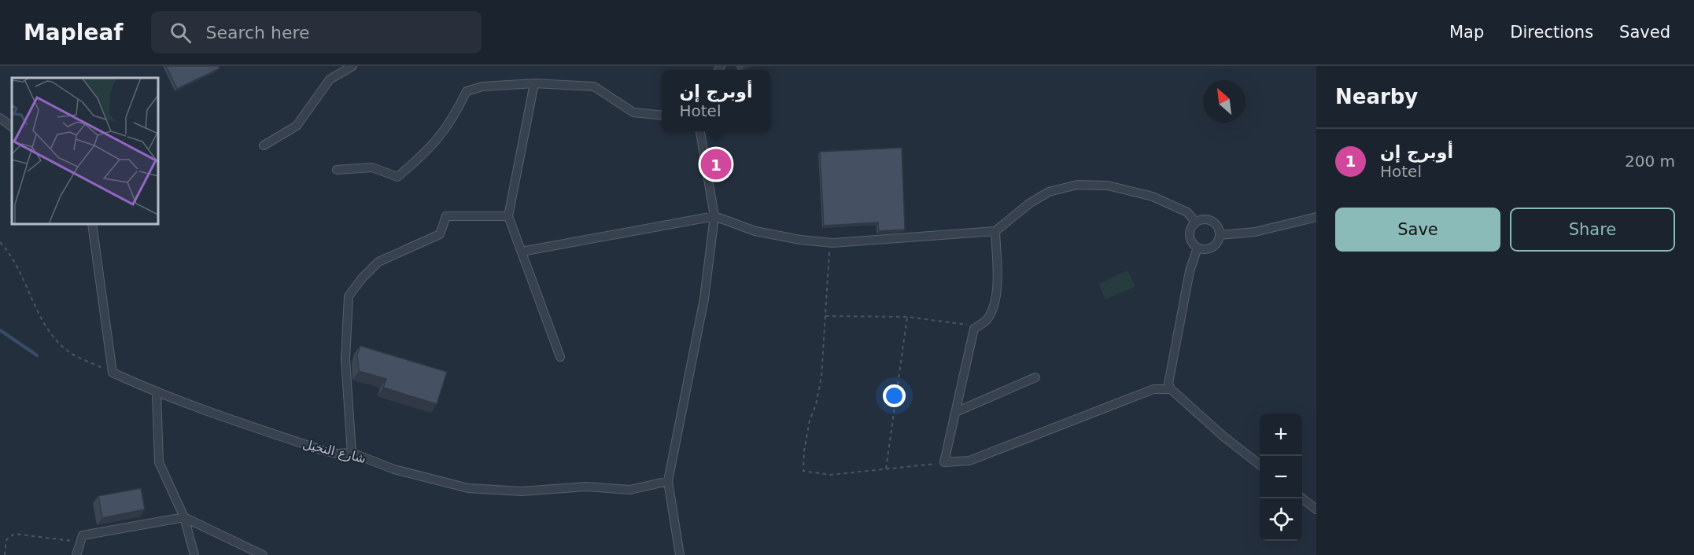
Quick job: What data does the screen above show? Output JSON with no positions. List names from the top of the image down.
{
  "streets": {
    "street": ["شارع النخيل"]
  },
  "north": "top left",
  "page": {
    "header": "Mapleaf",
    "search": "Search here",
    "nav": ["Map", "Directions", "Saved"],
    "heading": "Nearby",
    "popup": ["أوبرج إن", "Hotel"],
    "list": [
      {
        "mark": "1",
        "name": "أوبرج إن",
        "note": "Hotel",
        "value": "200 m"
      }
    ],
    "pins": "1",
    "buttons": ["Save", "Share"],
    "map_buttons": ["+", "−"]
  }
}
